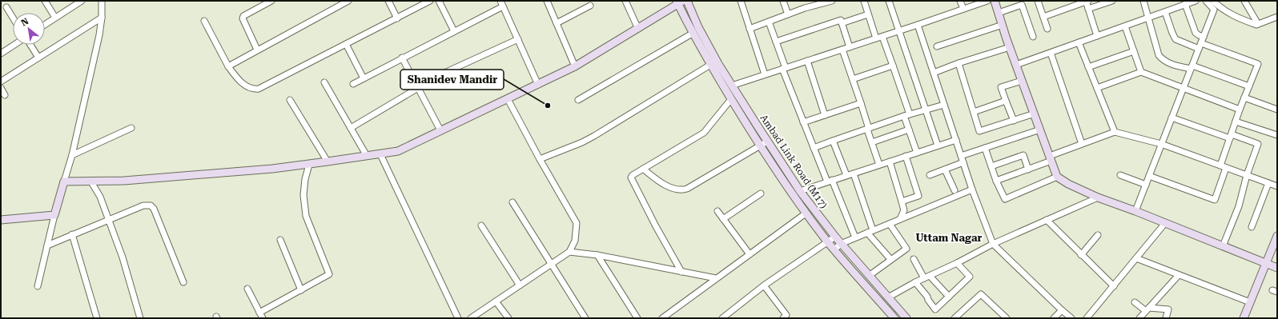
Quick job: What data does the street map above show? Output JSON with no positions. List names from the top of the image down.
{
  "streets": {
    "street": ["Ambad Link Road (M17)"]
  },
  "districts": ["Uttam Nagar"],
  "places": ["Shanidev Mandir"],
  "north": "top left"
}
